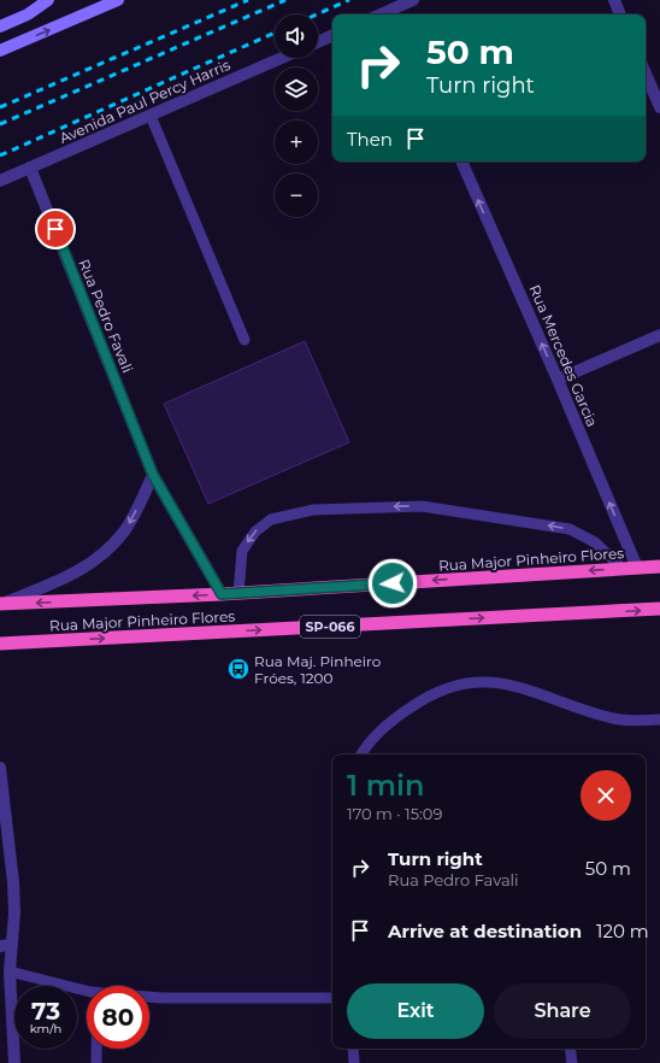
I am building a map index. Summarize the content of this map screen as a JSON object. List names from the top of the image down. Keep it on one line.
{"streets":{"highway":["Rua Major Pinheiro Flores","SP-066"],"street":["Avenida Paul Percy Harris","Rua Pedro Favali","Rua Mercedes Garcia"]},"crossings":[["Avenida Paul Percy Harris","Rua Pedro Favali"],["Rua Pedro Favali","Rua Major Pinheiro Flores"],["Rua Mercedes Garcia","Rua Major Pinheiro Flores"]],"one_way":["Rua Mercedes Garcia"],"places":{"bus stop":["Rua Maj. Pinheiro Fróes, 1200"]},"page":{"map_buttons":["+","−"],"turn":["50 m","Turn right"],"then":"Then","heading":["1 min","170 m · 15:09"],"list":[{"name":"Turn right","note":"Rua Pedro Favali","value":"50 m"},{"name":"Arrive at destination","value":"120 m"}],"buttons":["Exit","Share"],"speed":"73 km/h","limit":"80"}}
